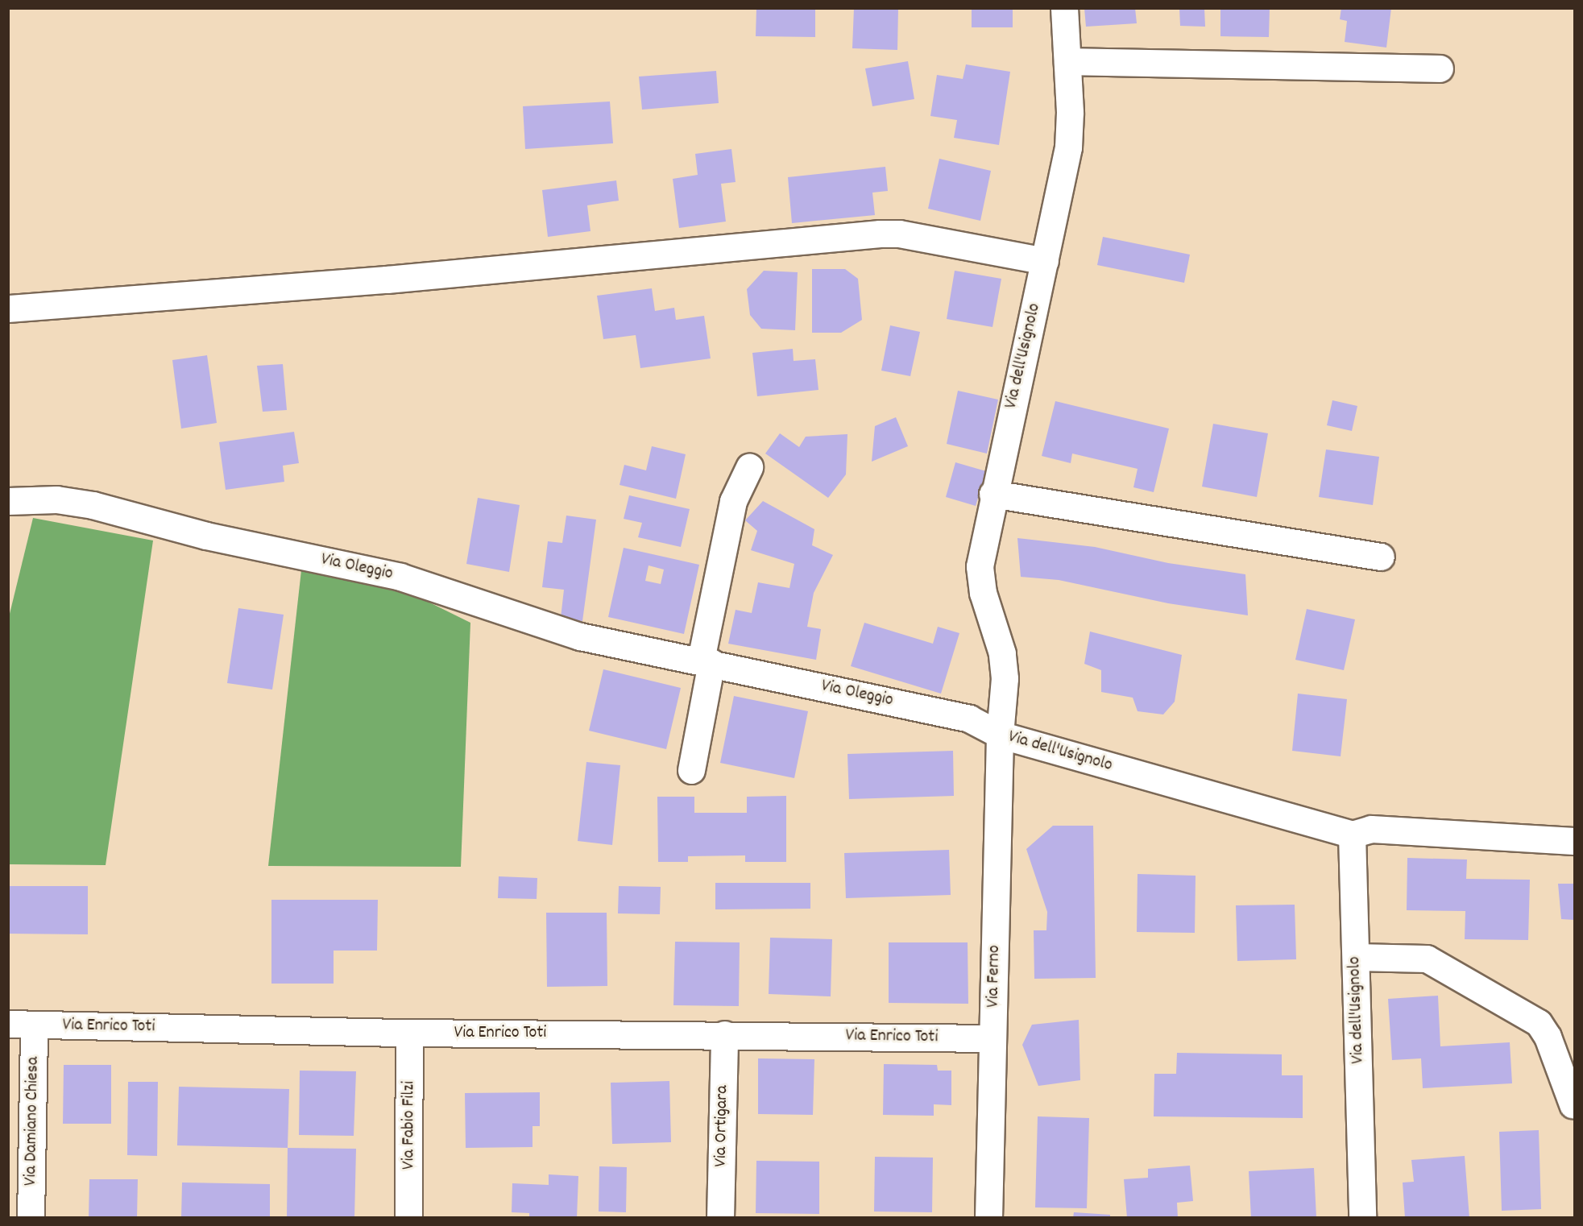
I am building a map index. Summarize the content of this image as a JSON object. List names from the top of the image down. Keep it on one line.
{"streets":{"street":["Via dell'Usignolo","Via Oleggio","Via Ferno","Via Enrico Toti","Via Damiano Chiesa","Via Fabio Filzi","Via Ortigara"]},"crossings":[["Via dell'Usignolo","Via Oleggio"],["Via dell'Usignolo","Via Ferno"],["Via Oleggio","Via Ferno"],["Via Ferno","Via Enrico Toti"],["Via Enrico Toti","Via Damiano Chiesa"],["Via Enrico Toti","Via Fabio Filzi"],["Via Enrico Toti","Via Ortigara"]]}
